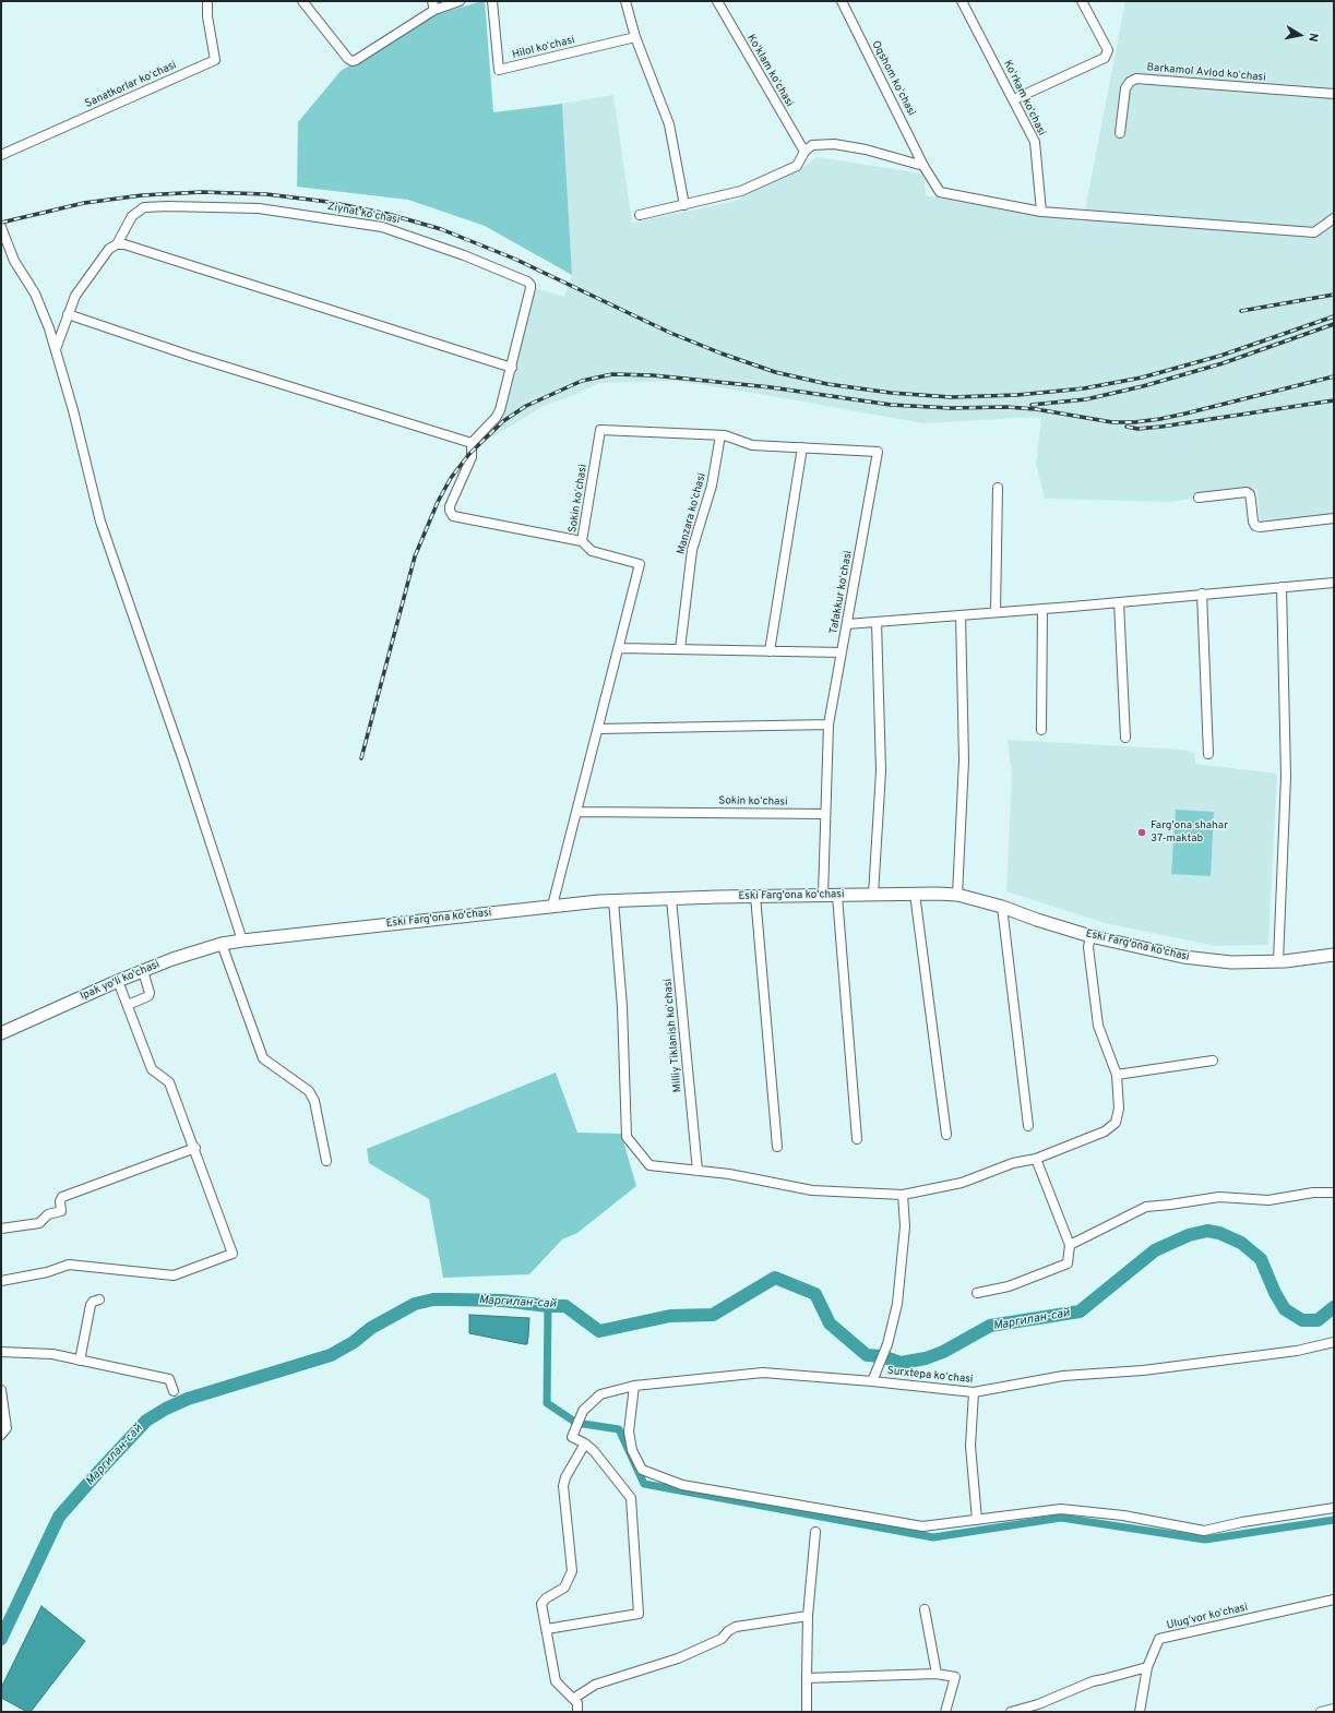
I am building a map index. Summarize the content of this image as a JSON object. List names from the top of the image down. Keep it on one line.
{"streets":{"main road":["Eski Farg'ona ko'chasi","Ipak yo'li ko'chasi"],"street":["Hilol koʻchasi","Koʻklam koʻchasi","Barkamol Аvlod koʻchasi","Oqshom koʻchasi","Sanatkorlar koʻchasi","Koʻrkam koʻchasi","Ziynat koʻchasi","Sokin koʻchasi","Manzara koʻchasi","Tafakkur koʻchasi","Milliy Tiklanish koʻchasi","Surxtepa koʻchasi","Ulugʻvor koʻchasi"]},"crossings":[["Oqshom koʻchasi","Koʻrkam koʻchasi"],["Sokin koʻchasi","Manzara koʻchasi"],["Sokin koʻchasi","Tafakkur koʻchasi"],["Sokin koʻchasi","Eski Farg'ona ko'chasi"],["Manzara koʻchasi","Tafakkur koʻchasi"],["Tafakkur koʻchasi","Eski Farg'ona ko'chasi"],["Eski Farg'ona ko'chasi","Ipak yo'li ko'chasi"],["Eski Farg'ona ko'chasi","Milliy Tiklanish koʻchasi"]],"water":["Маргилан-сай"],"places":["Farg'ona shahar 37-maktab"],"north":"right"}
